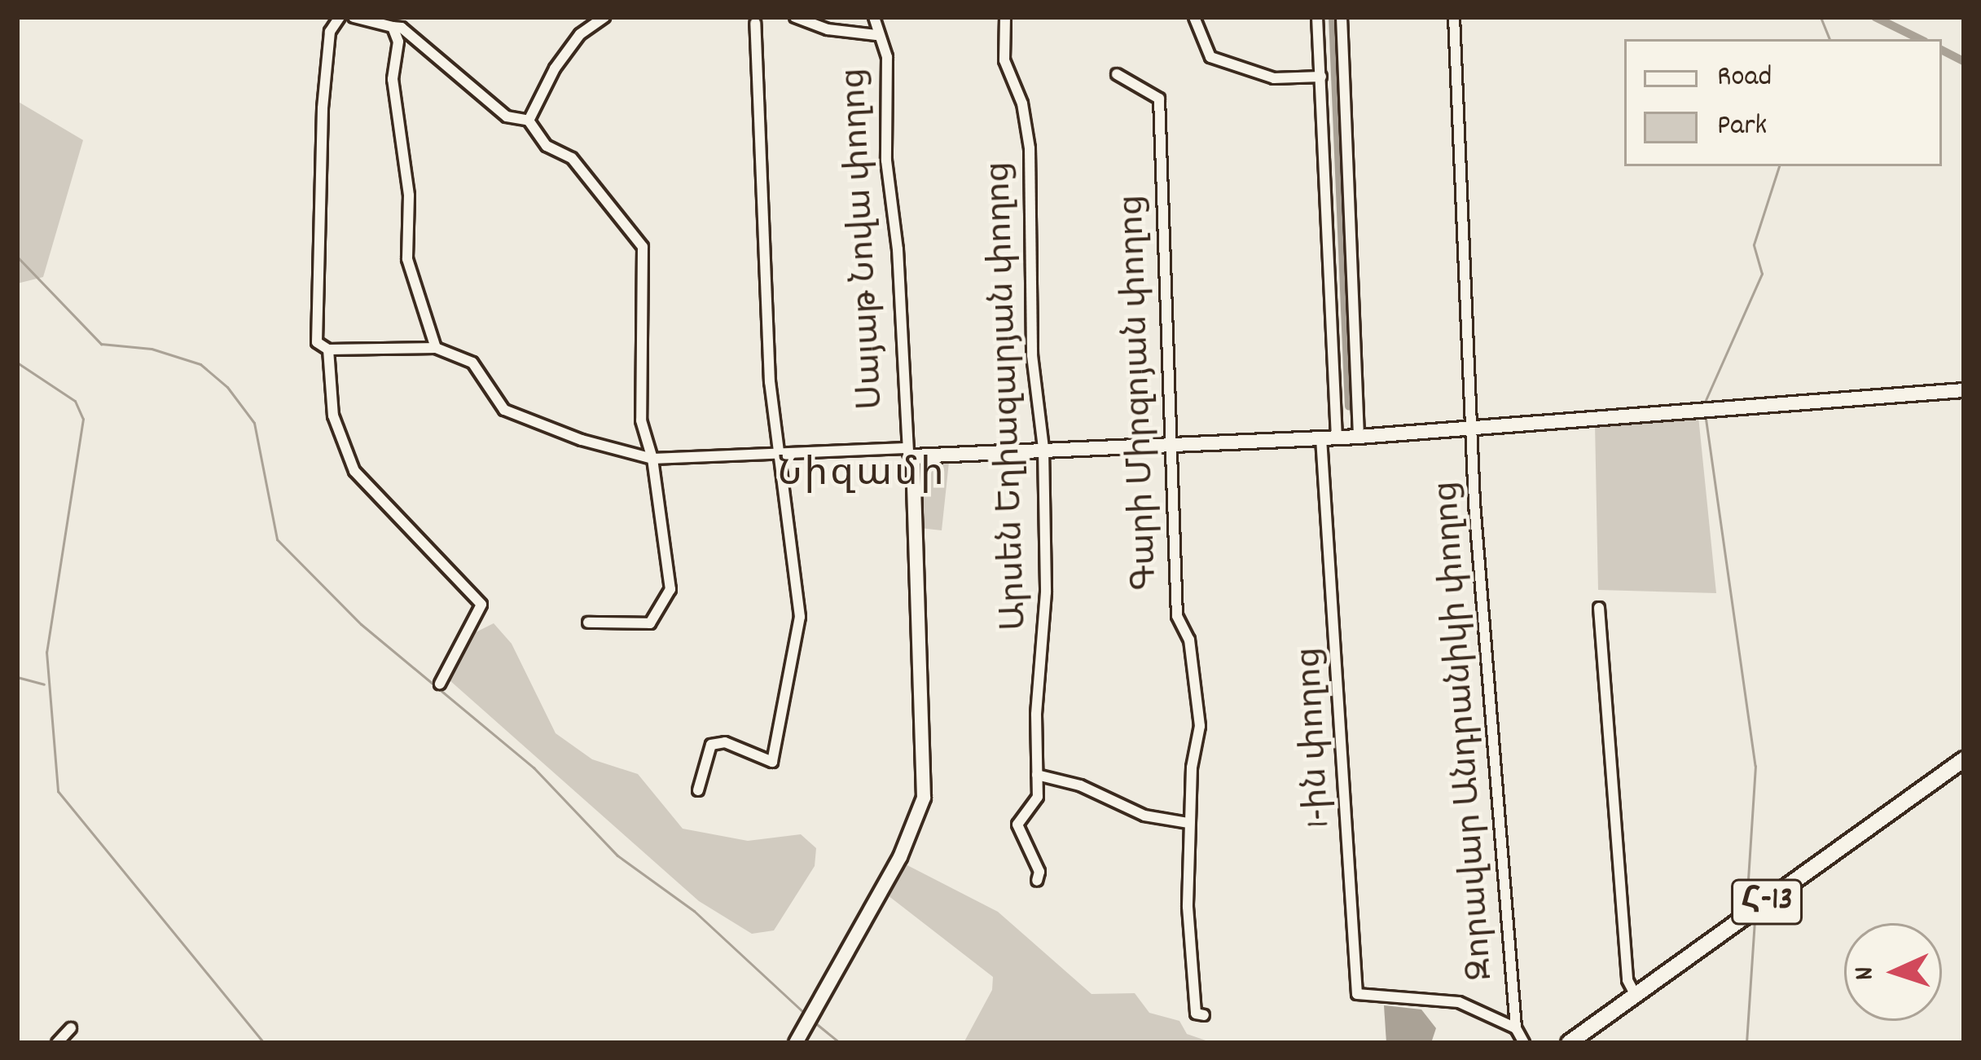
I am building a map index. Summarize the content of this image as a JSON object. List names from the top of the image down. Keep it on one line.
{"streets":{"main road":["Սայաթ Նովա փողոց","Հ-13"],"street":["Գարի Միրզոյան փողոց","Արսեն Եղիազարյան փողոց","Զորավար Անդրանիկի փողոց","1-ին փողոց"]},"crossings":[["Զորավար Անդրանիկի փողոց","1-ին փողոց"]],"districts":["Նիզամի"],"legend":["Road","Park"],"north":"left"}
